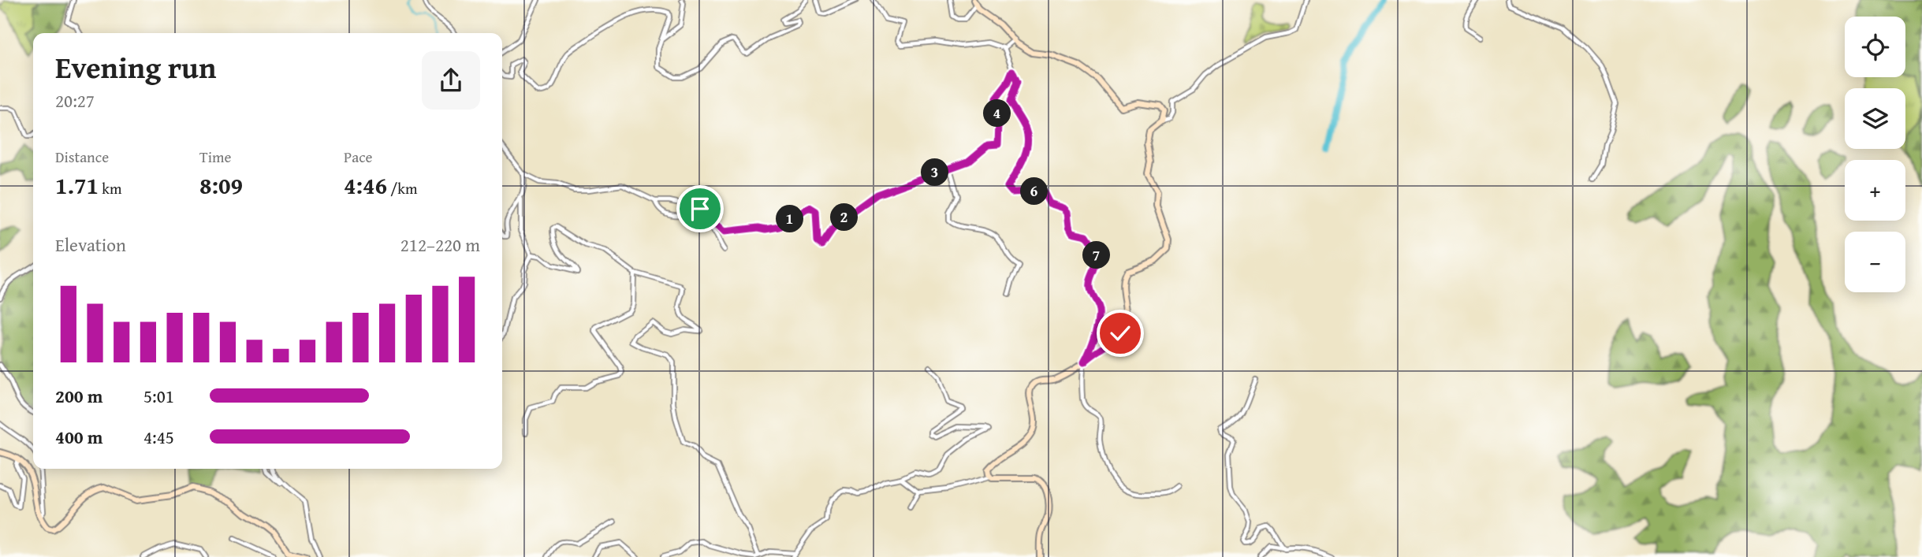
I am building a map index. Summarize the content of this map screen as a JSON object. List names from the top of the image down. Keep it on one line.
{"page":{"map_buttons":["+","−"],"heading":["Evening run","20:27"],"pins":["4","3","6","2","1","7"],"stats":[["Distance","1.71 km"],["Time","8:09"],["Pace","4:46 /km"]],"chart":["Elevation","212–220 m"],"list":[{"name":"200 m","note":"5:01"},{"name":"400 m","note":"4:45"}]}}
